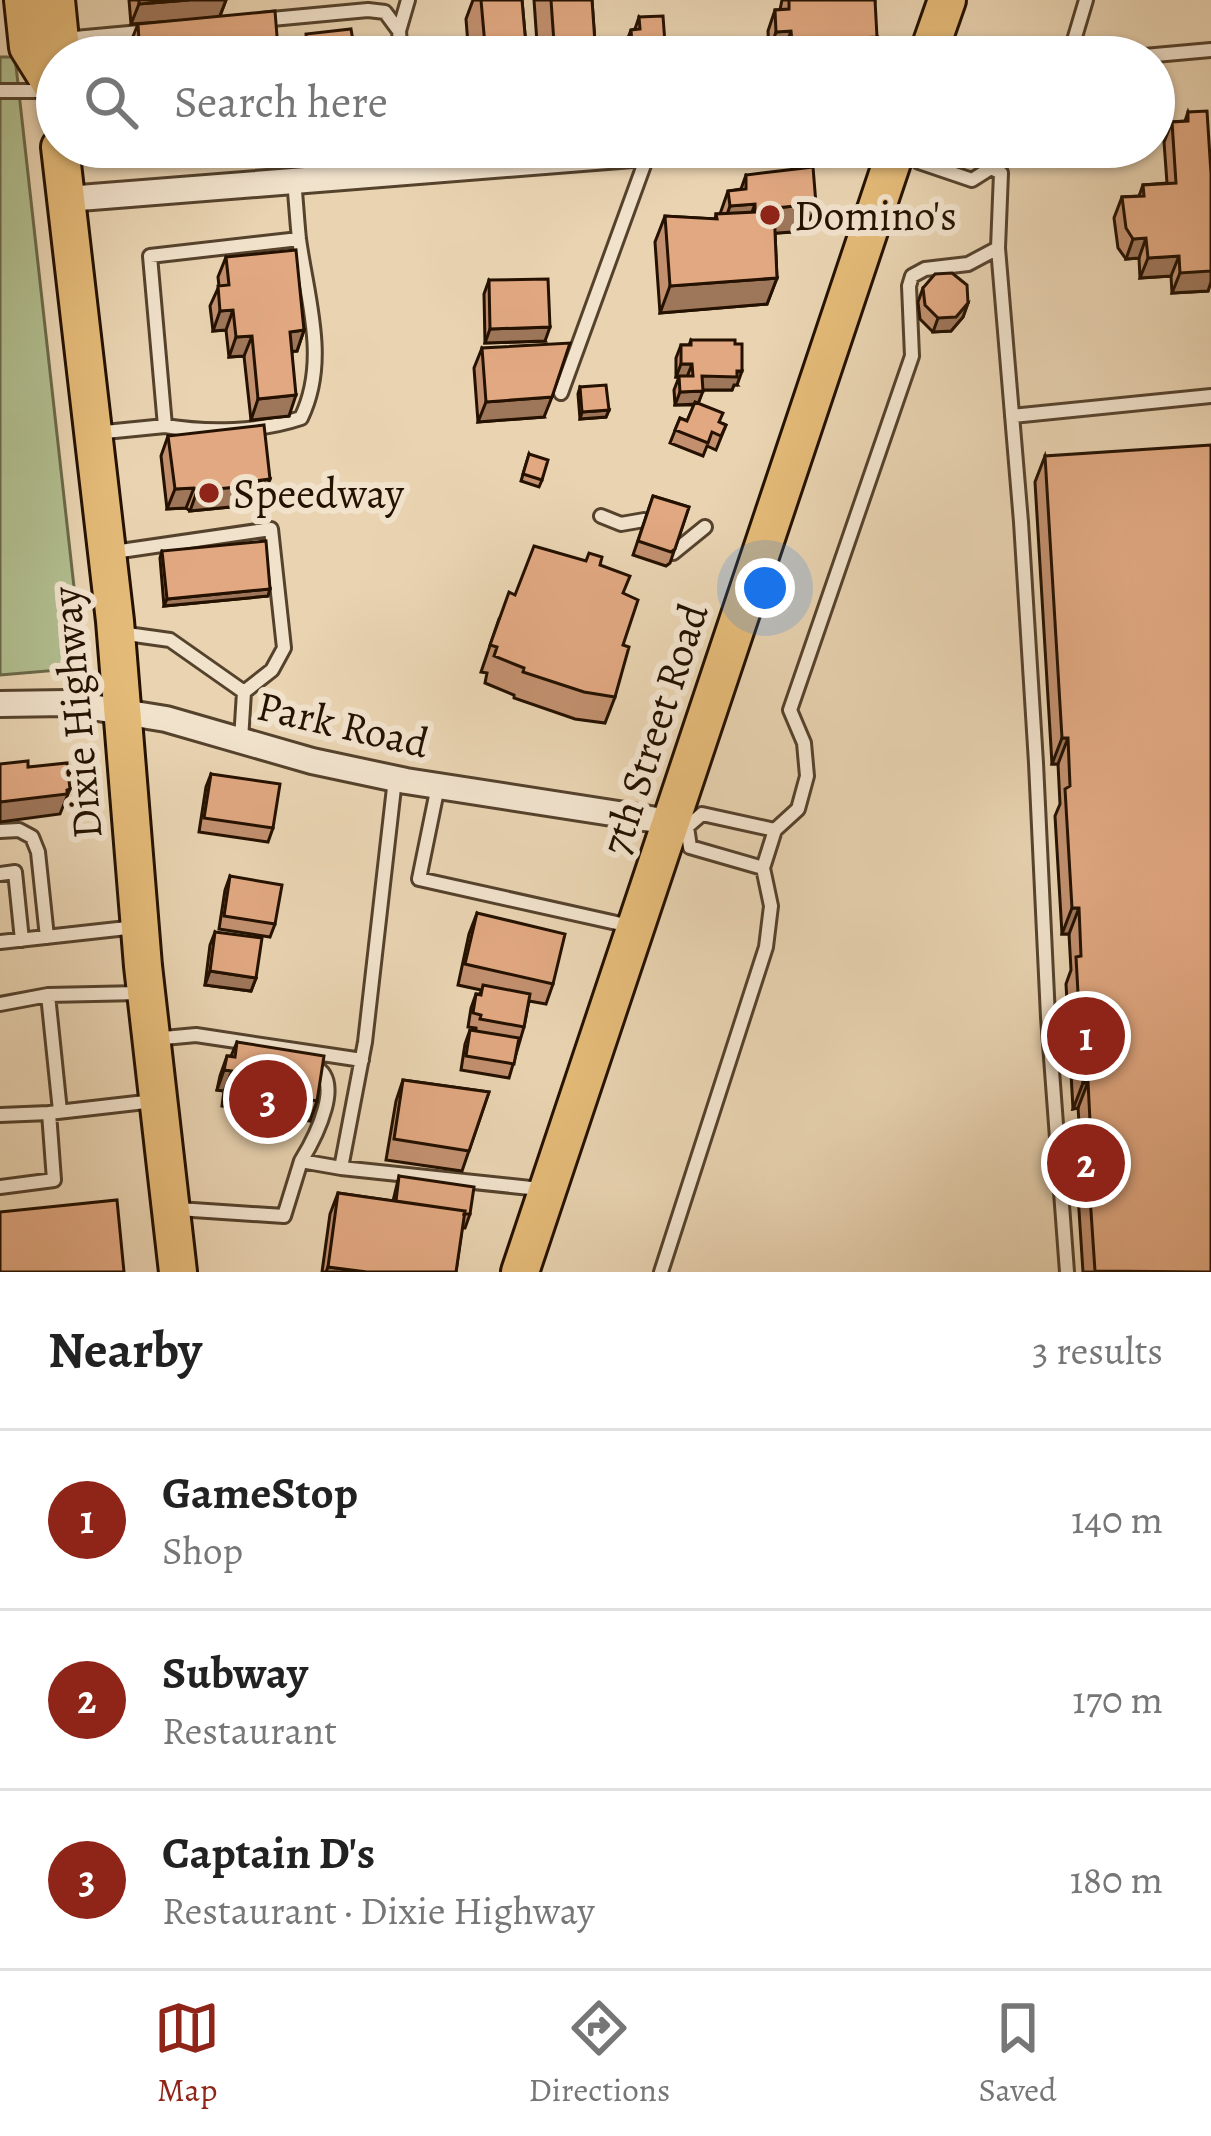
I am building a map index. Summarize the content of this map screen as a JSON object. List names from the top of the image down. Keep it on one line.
{"streets":{"main road":["Dixie Highway","7th Street Road"],"street":["Park Road"]},"crossings":[["Dixie Highway","Park Road"],["Park Road","7th Street Road"]],"places":["Domino's","Speedway"],"page":{"search":"Search here","pins":["1","3","2"],"heading":["Nearby","3 results"],"list":[{"mark":"1","name":"GameStop","note":"Shop","value":"140 m"},{"mark":"2","name":"Subway","note":"Restaurant","value":"170 m"},{"mark":"3","name":"Captain D's","note":"Restaurant · Dixie Highway","value":"180 m"}],"nav":["Map","Directions","Saved"]}}
